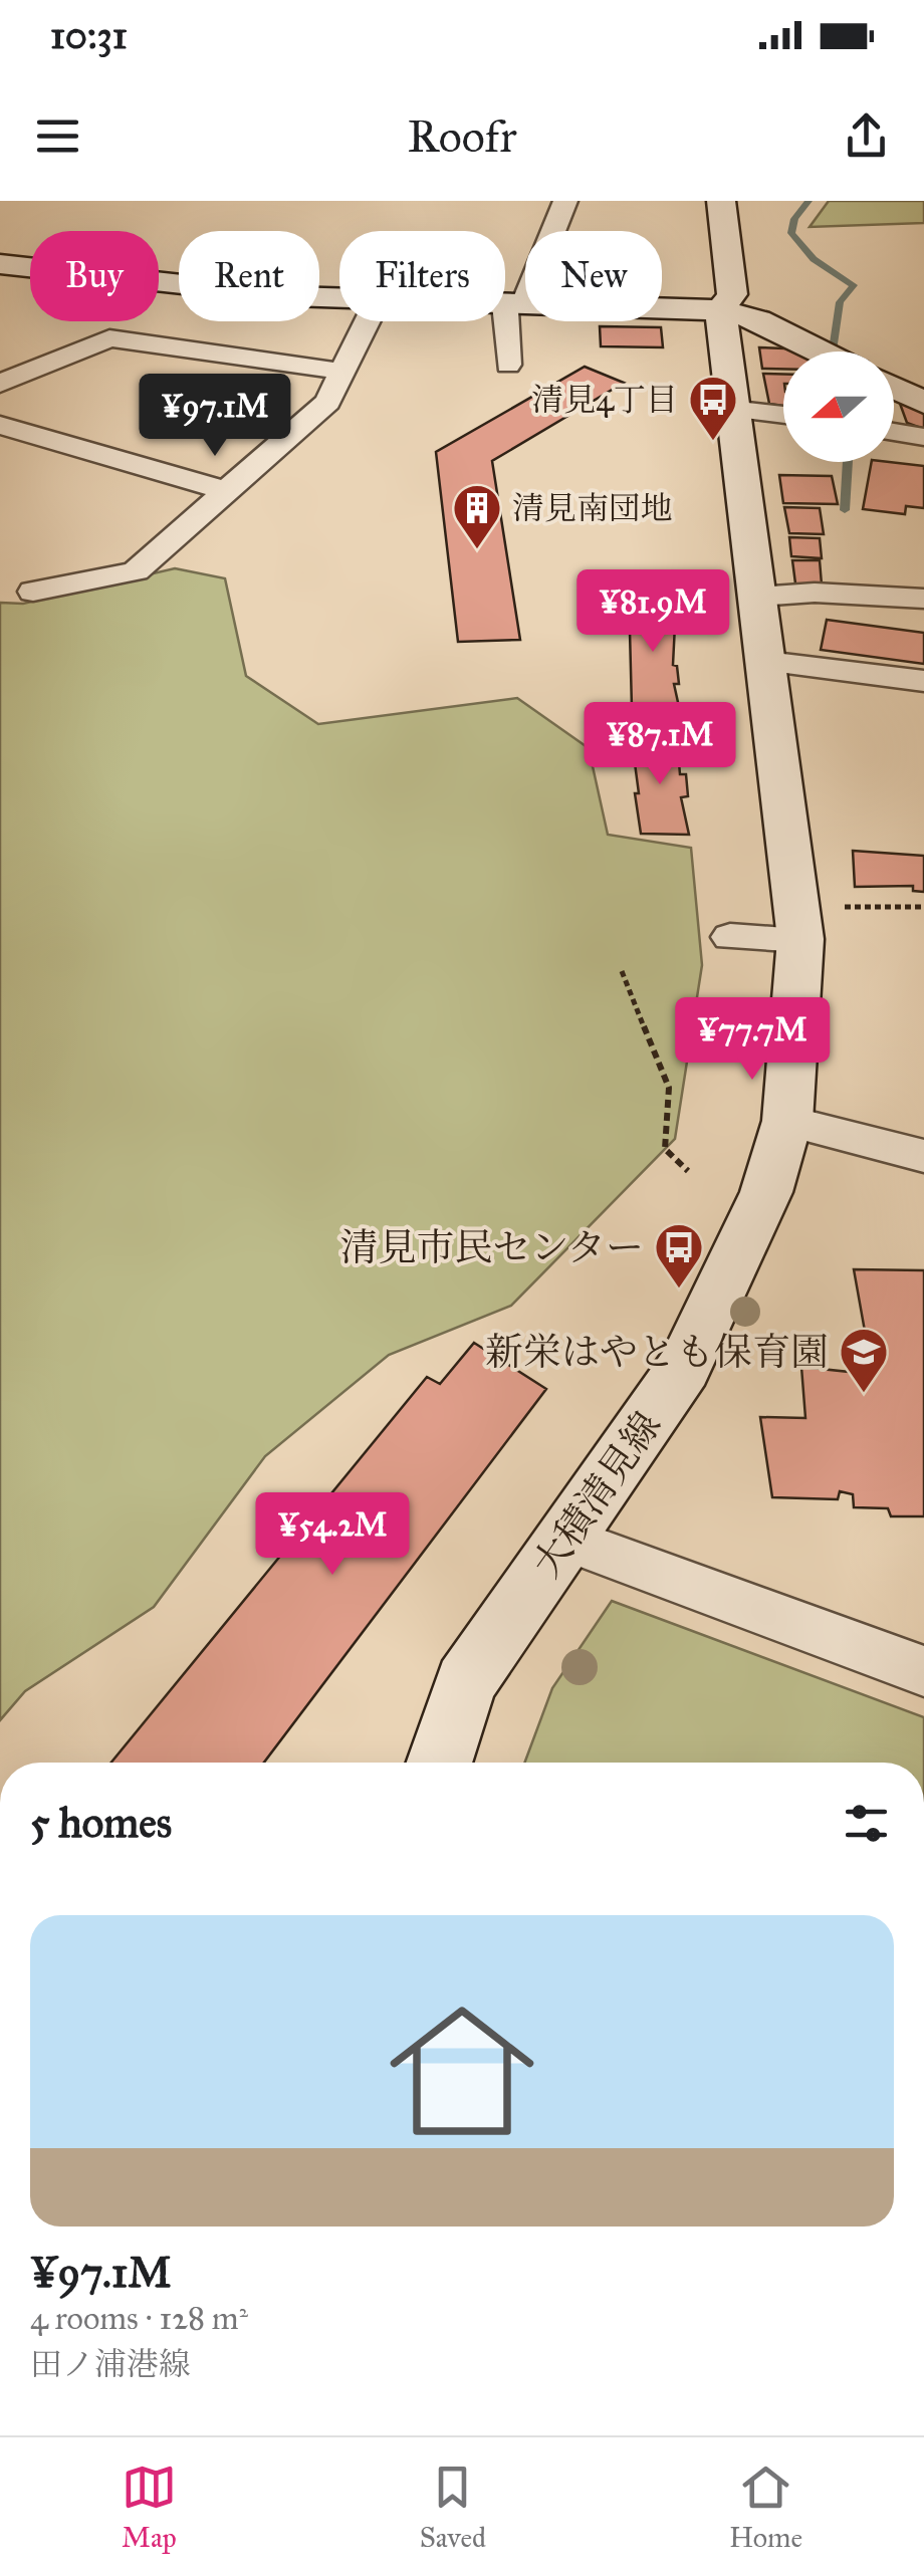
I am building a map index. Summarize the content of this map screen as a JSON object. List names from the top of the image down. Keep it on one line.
{"streets":{"main road":["大積清見線"]},"places":{"bus stop":["清見4丁目","清見市民センター"],"building":["清見南団地"],"school or university":["新栄はやとも保育園"]},"north":"left","page":{"status":"10:31","header":"Roofr","chip":["Buy","Rent","Filters","New"],"price":["¥97.1M","¥81.9M","¥87.1M","¥77.7M","¥54.2M"],"heading":"5 homes","list":[{"name":"¥97.1M","note":"4 rooms · 128 m² · 田ノ浦港線"}],"tabs":["Map","Saved","Home"]}}
